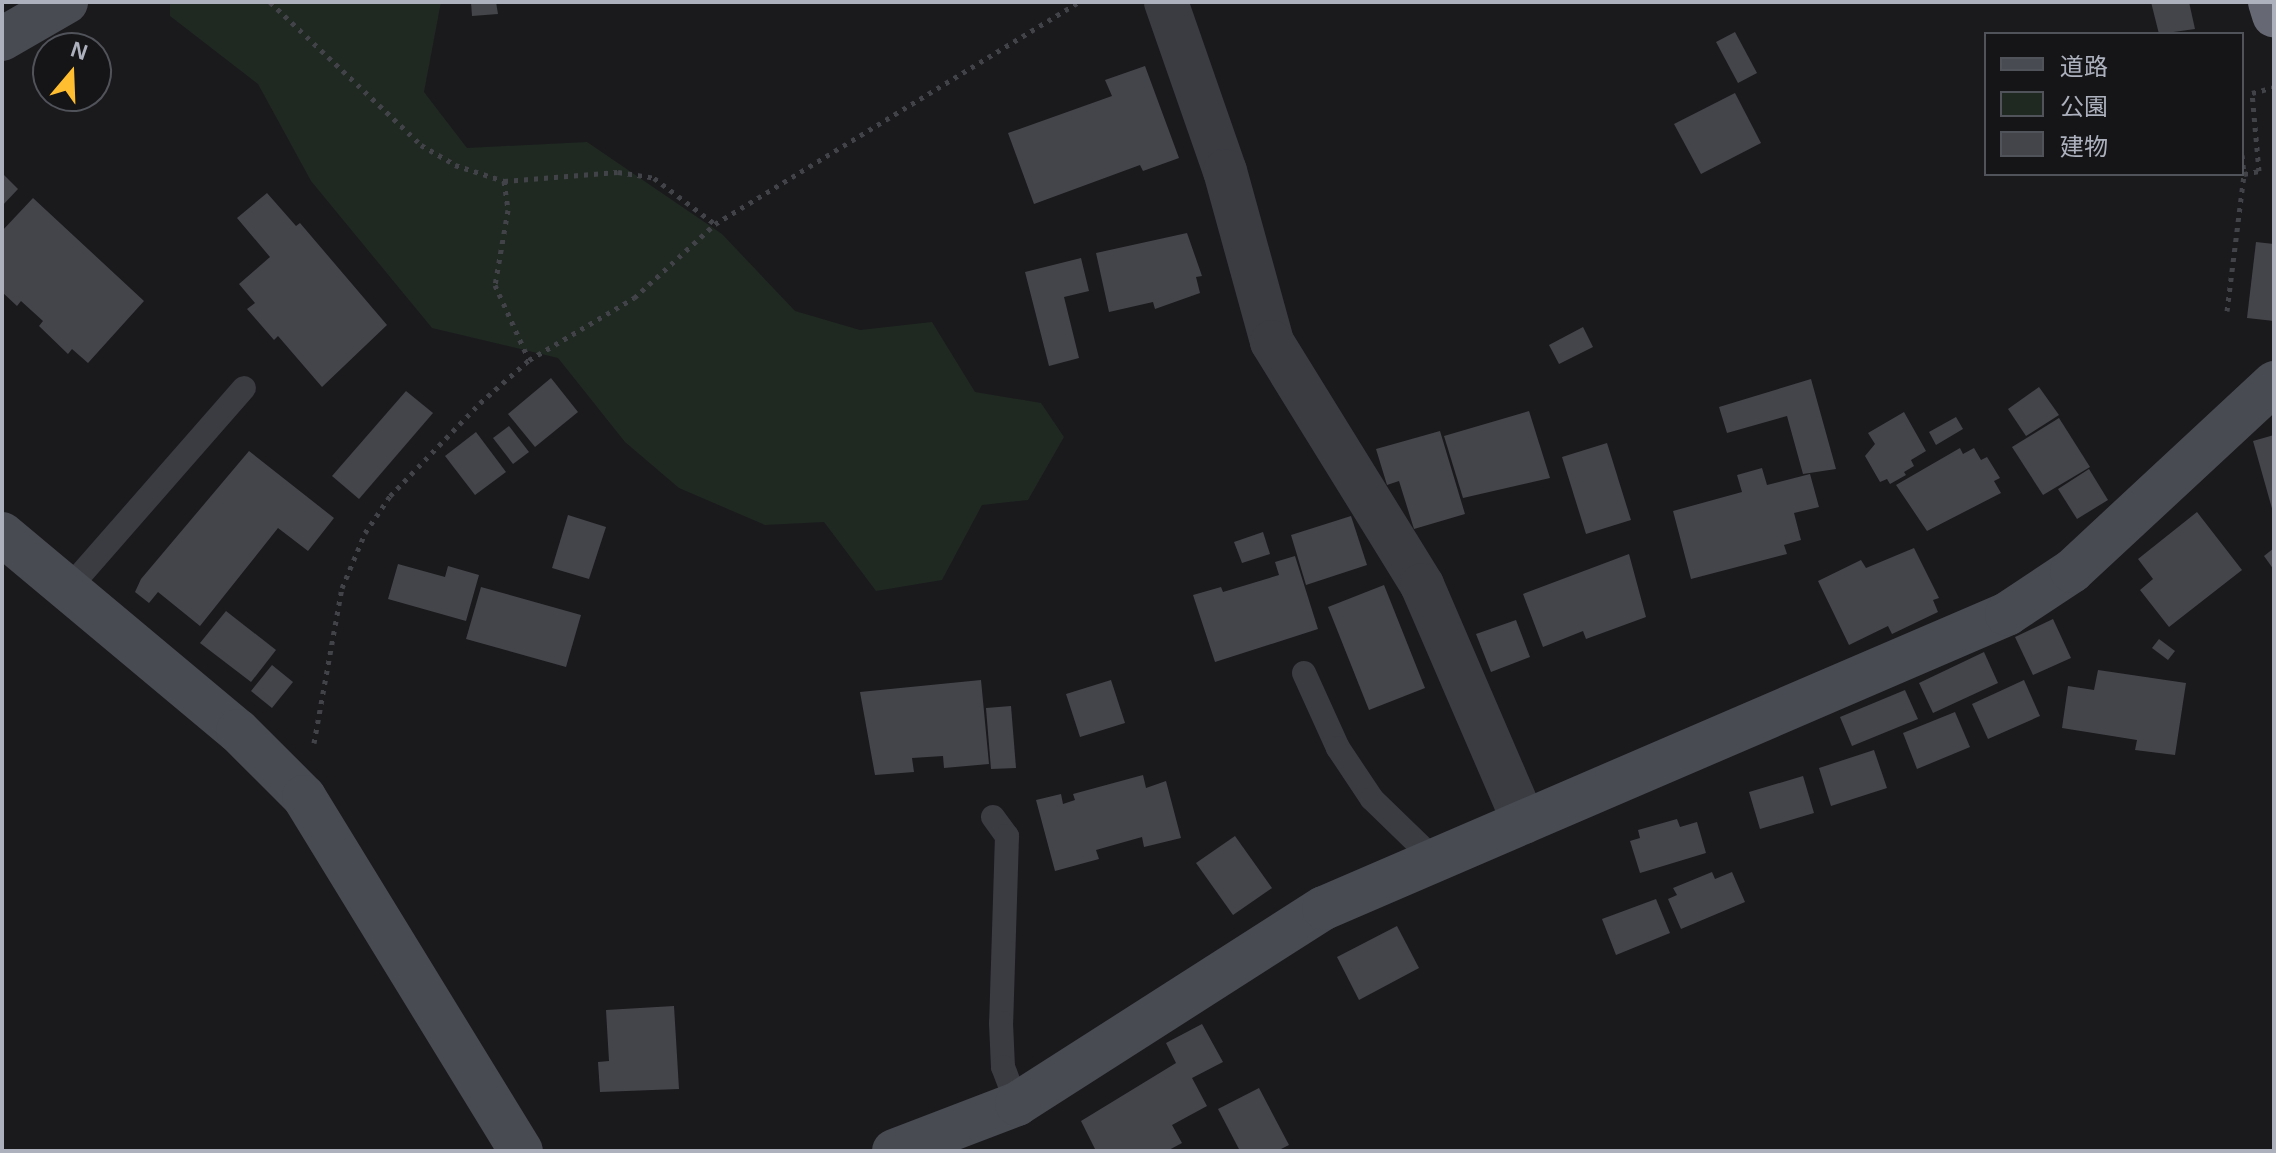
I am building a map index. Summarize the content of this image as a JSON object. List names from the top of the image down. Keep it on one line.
{"legend":["道路","公園","建物"],"north":"top"}
